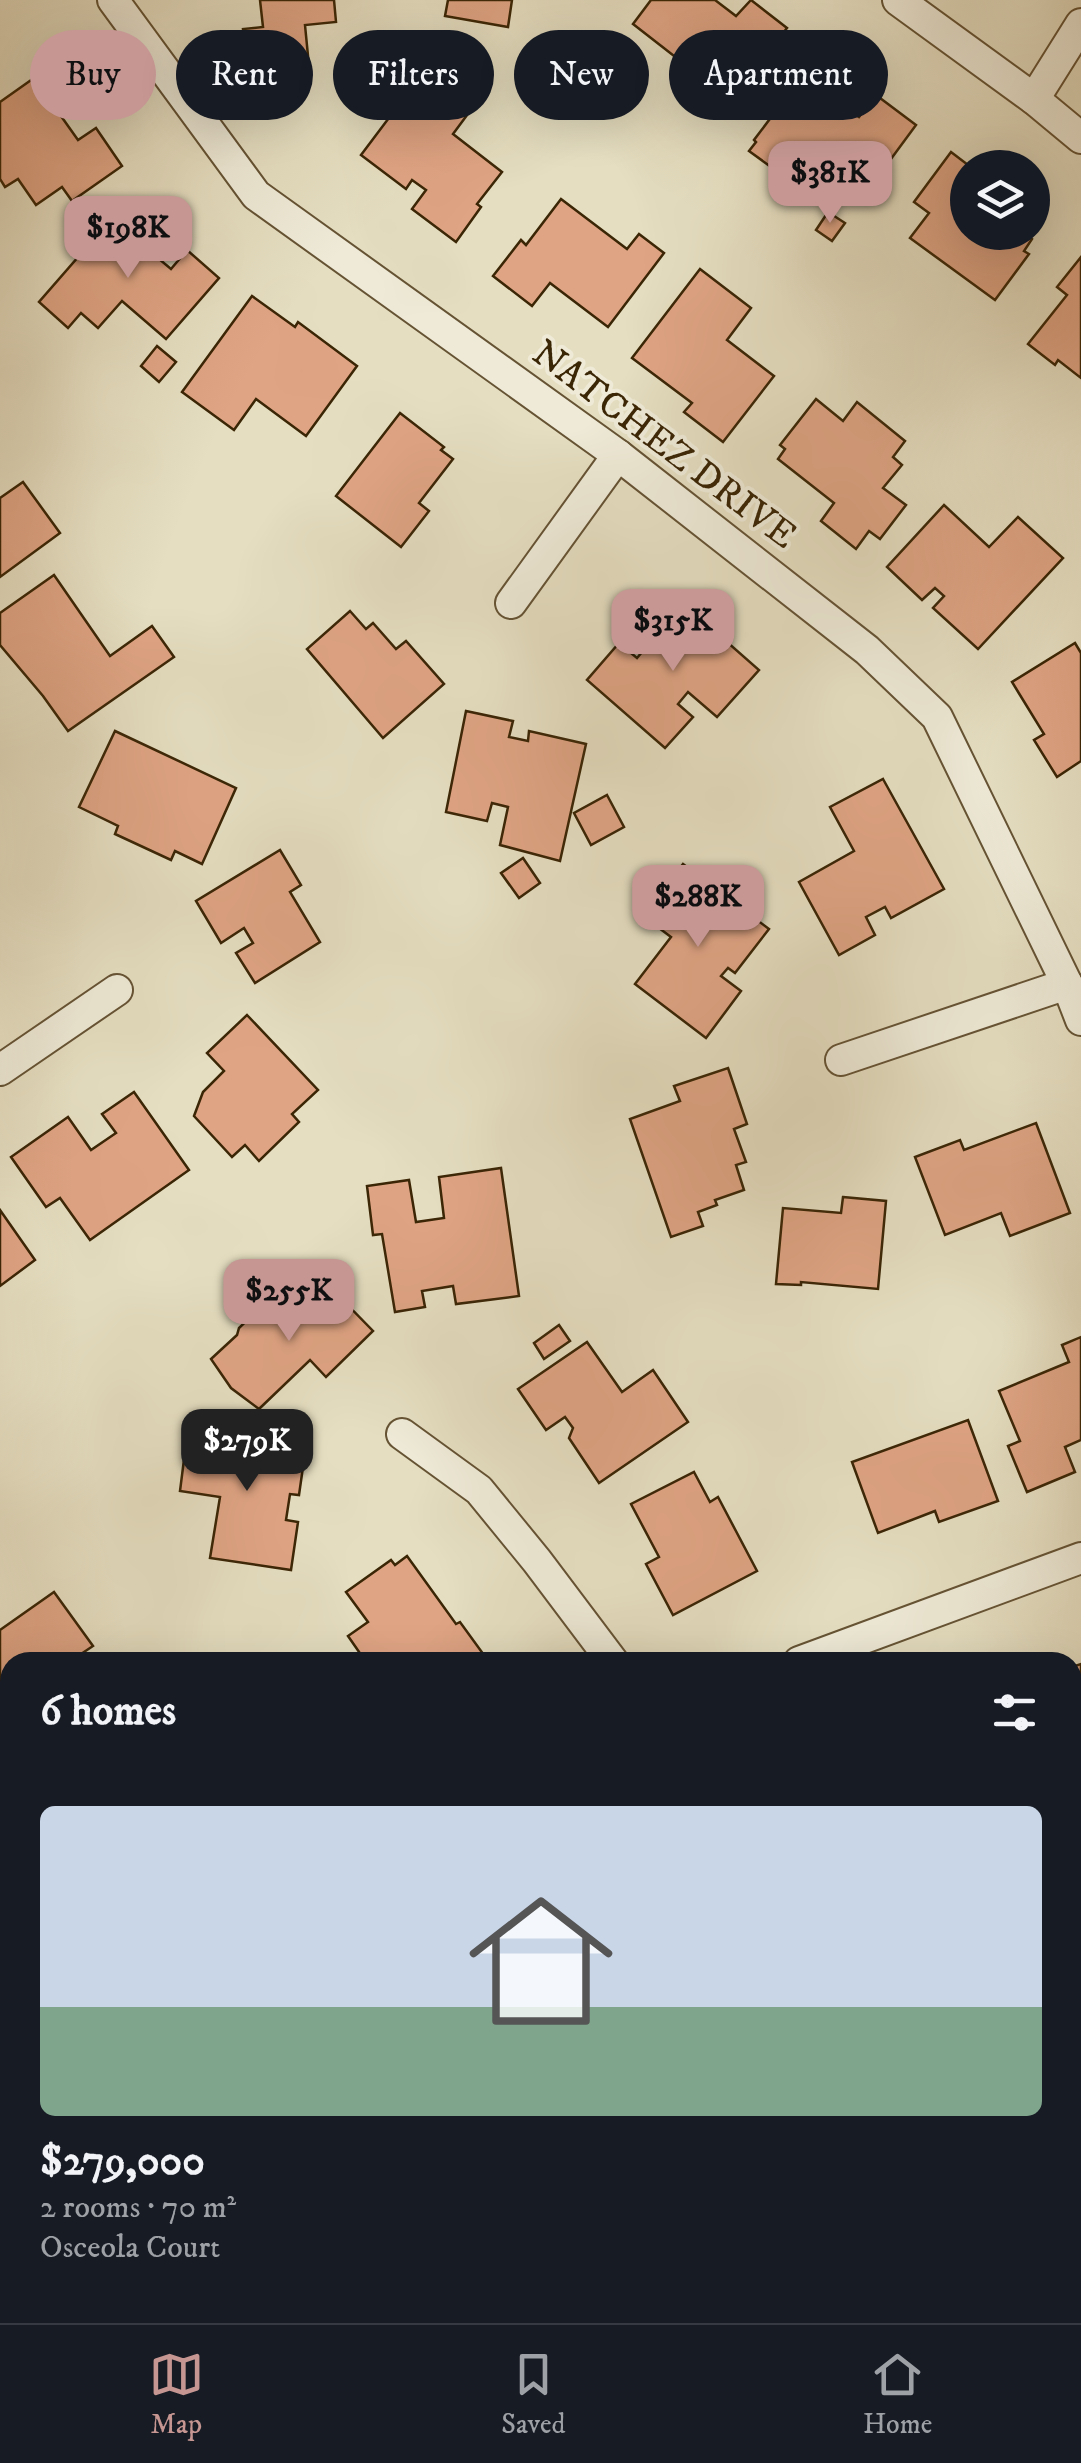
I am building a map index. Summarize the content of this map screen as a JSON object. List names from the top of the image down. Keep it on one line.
{"streets":{"street":["NATCHEZ DRIVE"]},"page":{"chip":["Buy","Rent","Filters","New","Apartment"],"price":["$381K","$198K","$315K","$288K","$255K","$279K"],"heading":"6 homes","list":[{"name":"$279,000","note":"2 rooms · 70 m² · Osceola Court"}],"tabs":["Map","Saved","Home"]}}
